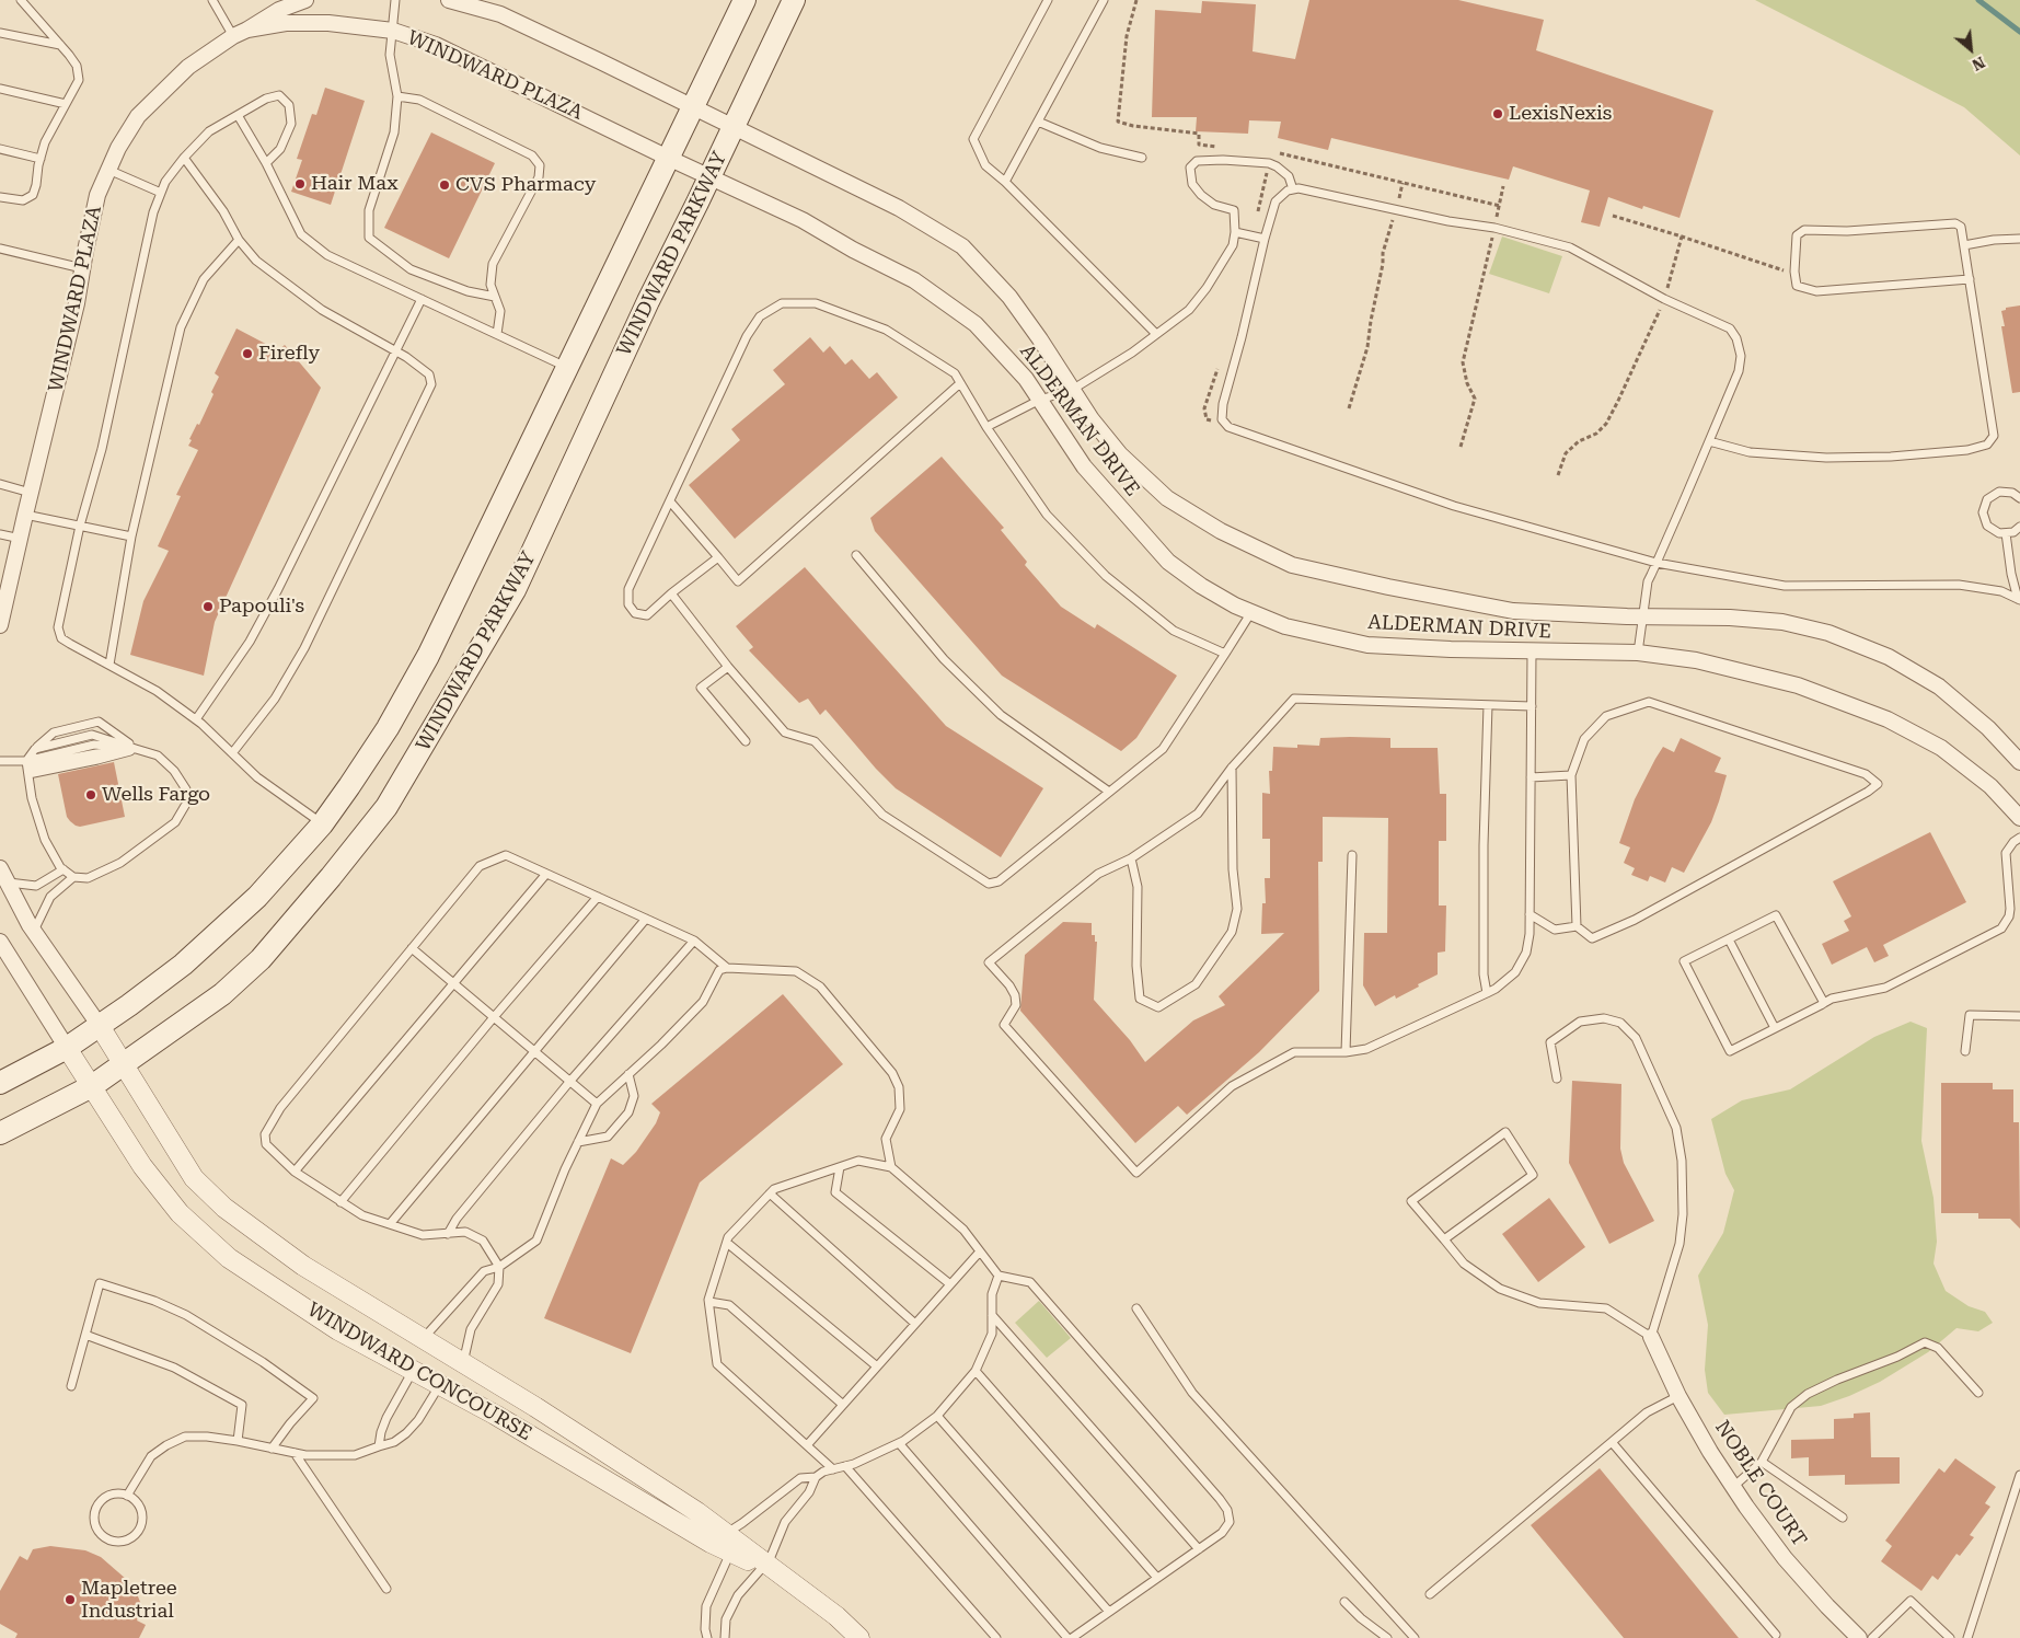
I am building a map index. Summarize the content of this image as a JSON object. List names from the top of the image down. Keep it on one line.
{"streets":{"main road":["WINDWARD PARKWAY"],"street":["WINDWARD PLAZA","ALDERMAN DRIVE","WINDWARD CONCOURSE","NOBLE COURT"]},"crossings":[["WINDWARD PLAZA","WINDWARD PARKWAY"],["WINDWARD PLAZA","ALDERMAN DRIVE"],["WINDWARD PARKWAY","ALDERMAN DRIVE"],["WINDWARD PARKWAY","WINDWARD CONCOURSE"]],"places":["LexisNexis","Hair Max","CVS Pharmacy","Firefly","Papouli's","Wells Fargo","Mapletree Industrial"],"north":"bottom right"}
